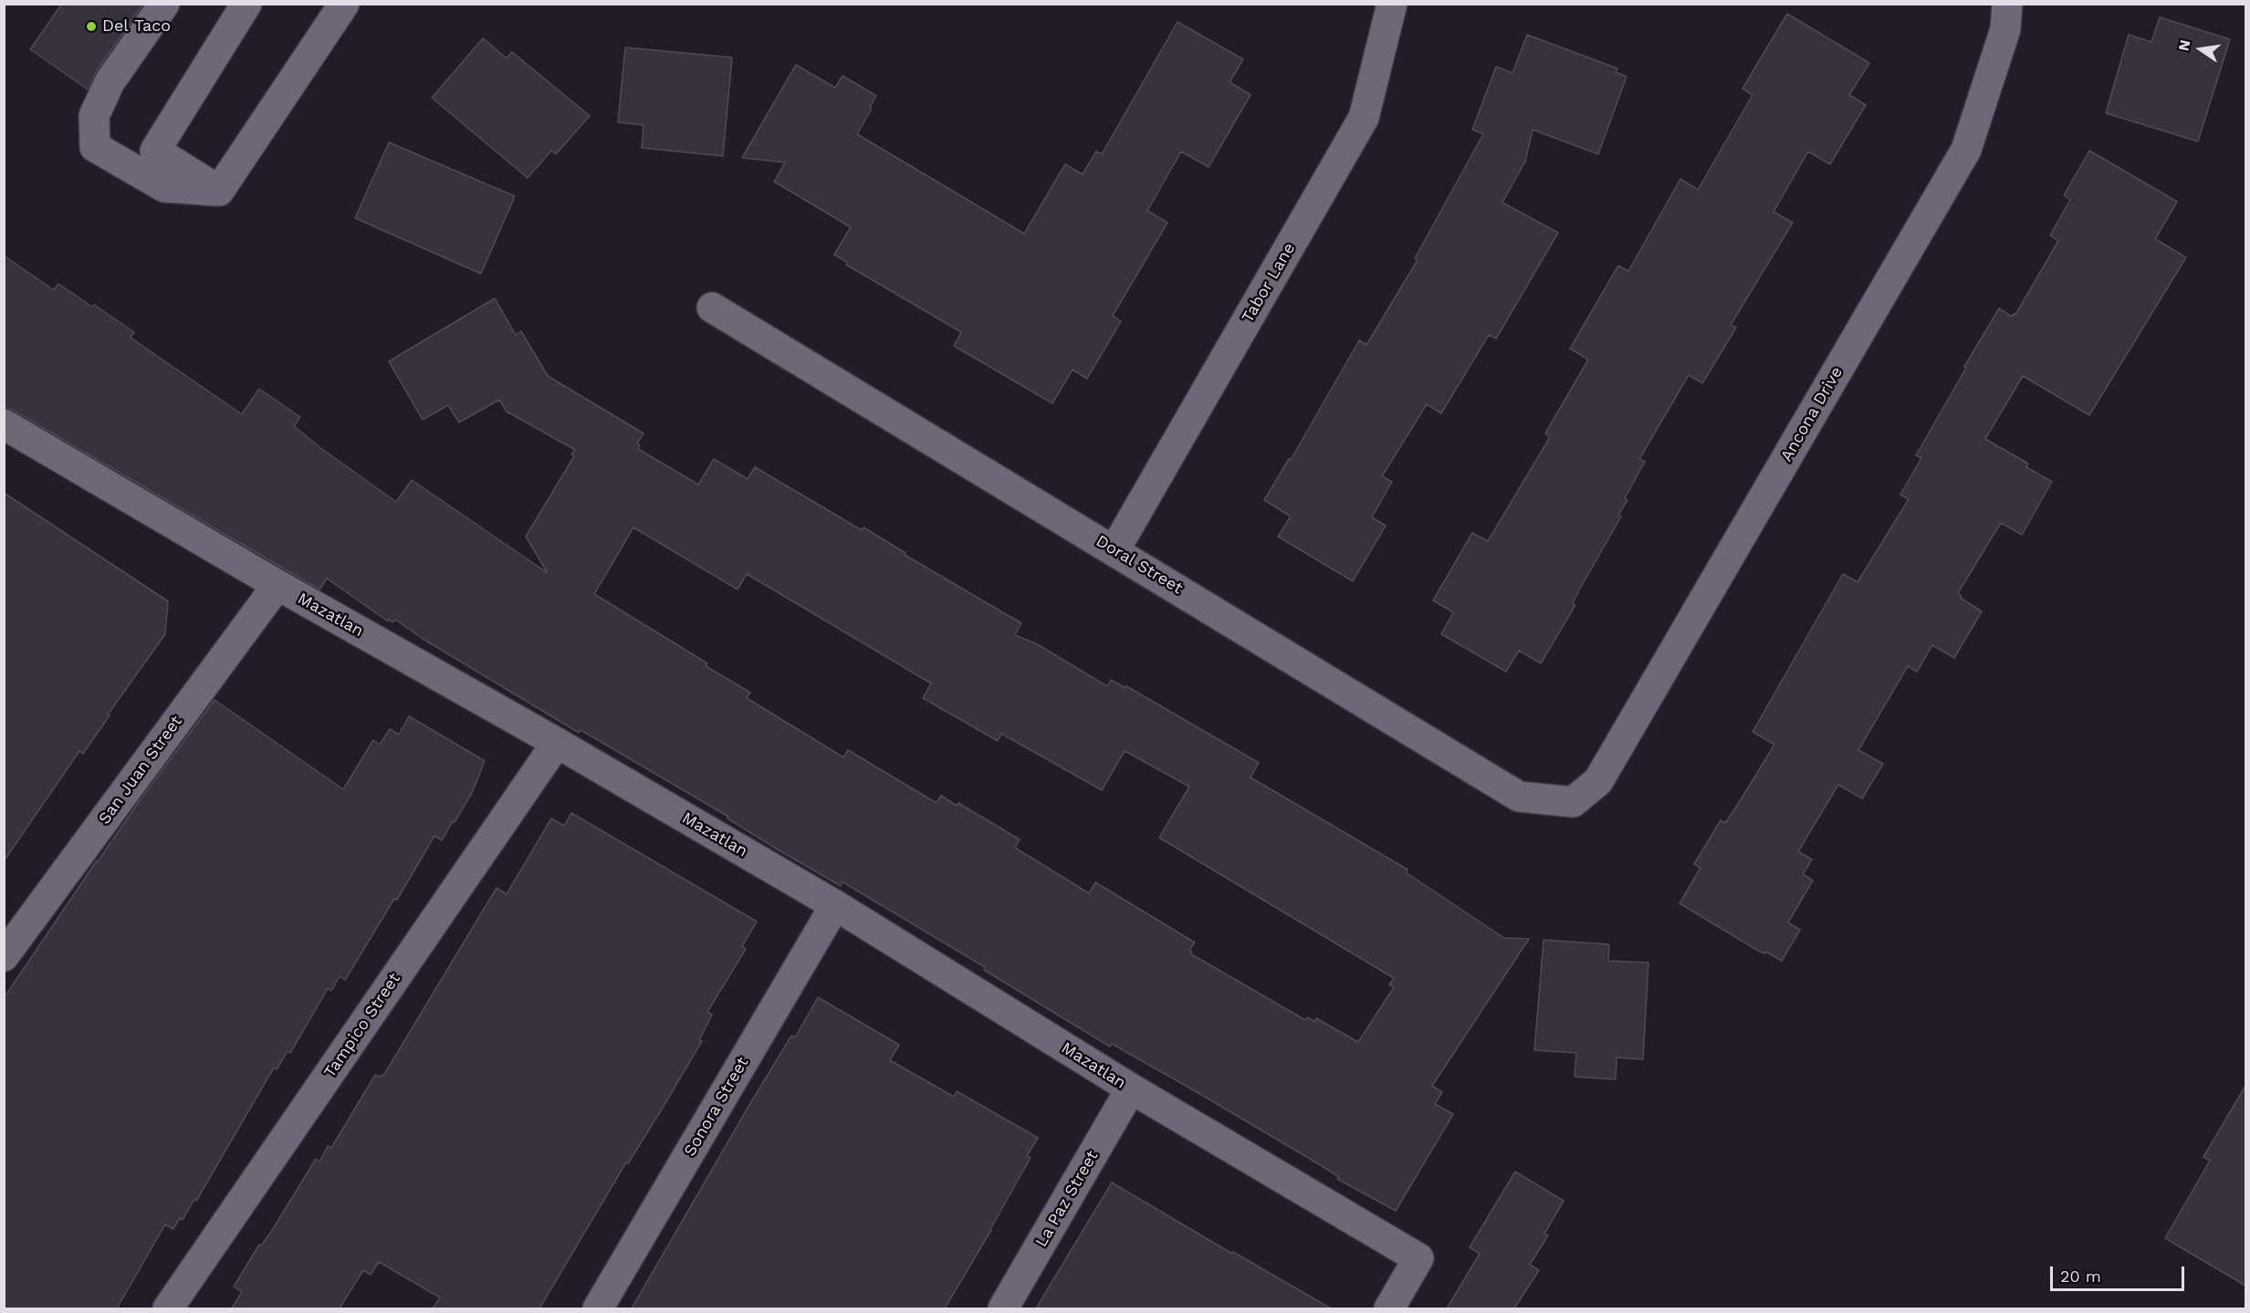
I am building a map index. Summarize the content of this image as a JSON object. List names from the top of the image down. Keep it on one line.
{"streets":{"street":["Tabor Lane","Ancona Drive","Doral Street","Mazatlan","San Juan Street","Tampico Street","Sonora Street","La Paz Street"]},"crossings":[["Tabor Lane","Doral Street"],["Ancona Drive","Doral Street"],["Mazatlan","San Juan Street"],["Mazatlan","Tampico Street"],["Mazatlan","Sonora Street"],["Mazatlan","La Paz Street"]],"places":["Del Taco"],"scale_bar":"20 m","north":"left"}
